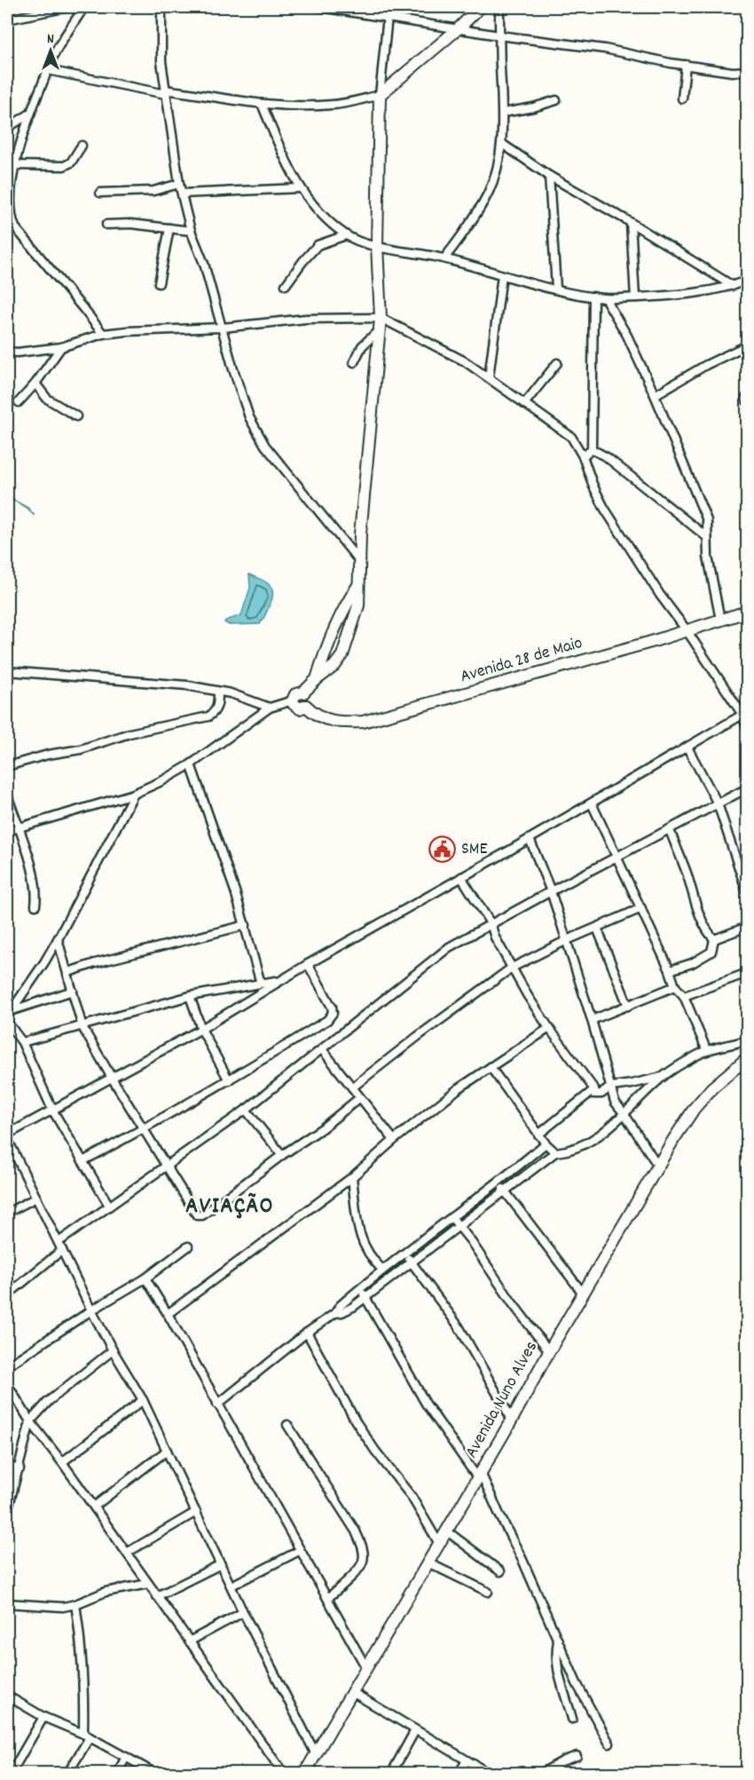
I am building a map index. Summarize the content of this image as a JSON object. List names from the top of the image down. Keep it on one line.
{"streets":{"street":["Avenida 28 de Maio","Avenida Nuno Alves"]},"districts":["AVIAÇÃO"],"places":{"public building":["SME"]},"north":"top"}
